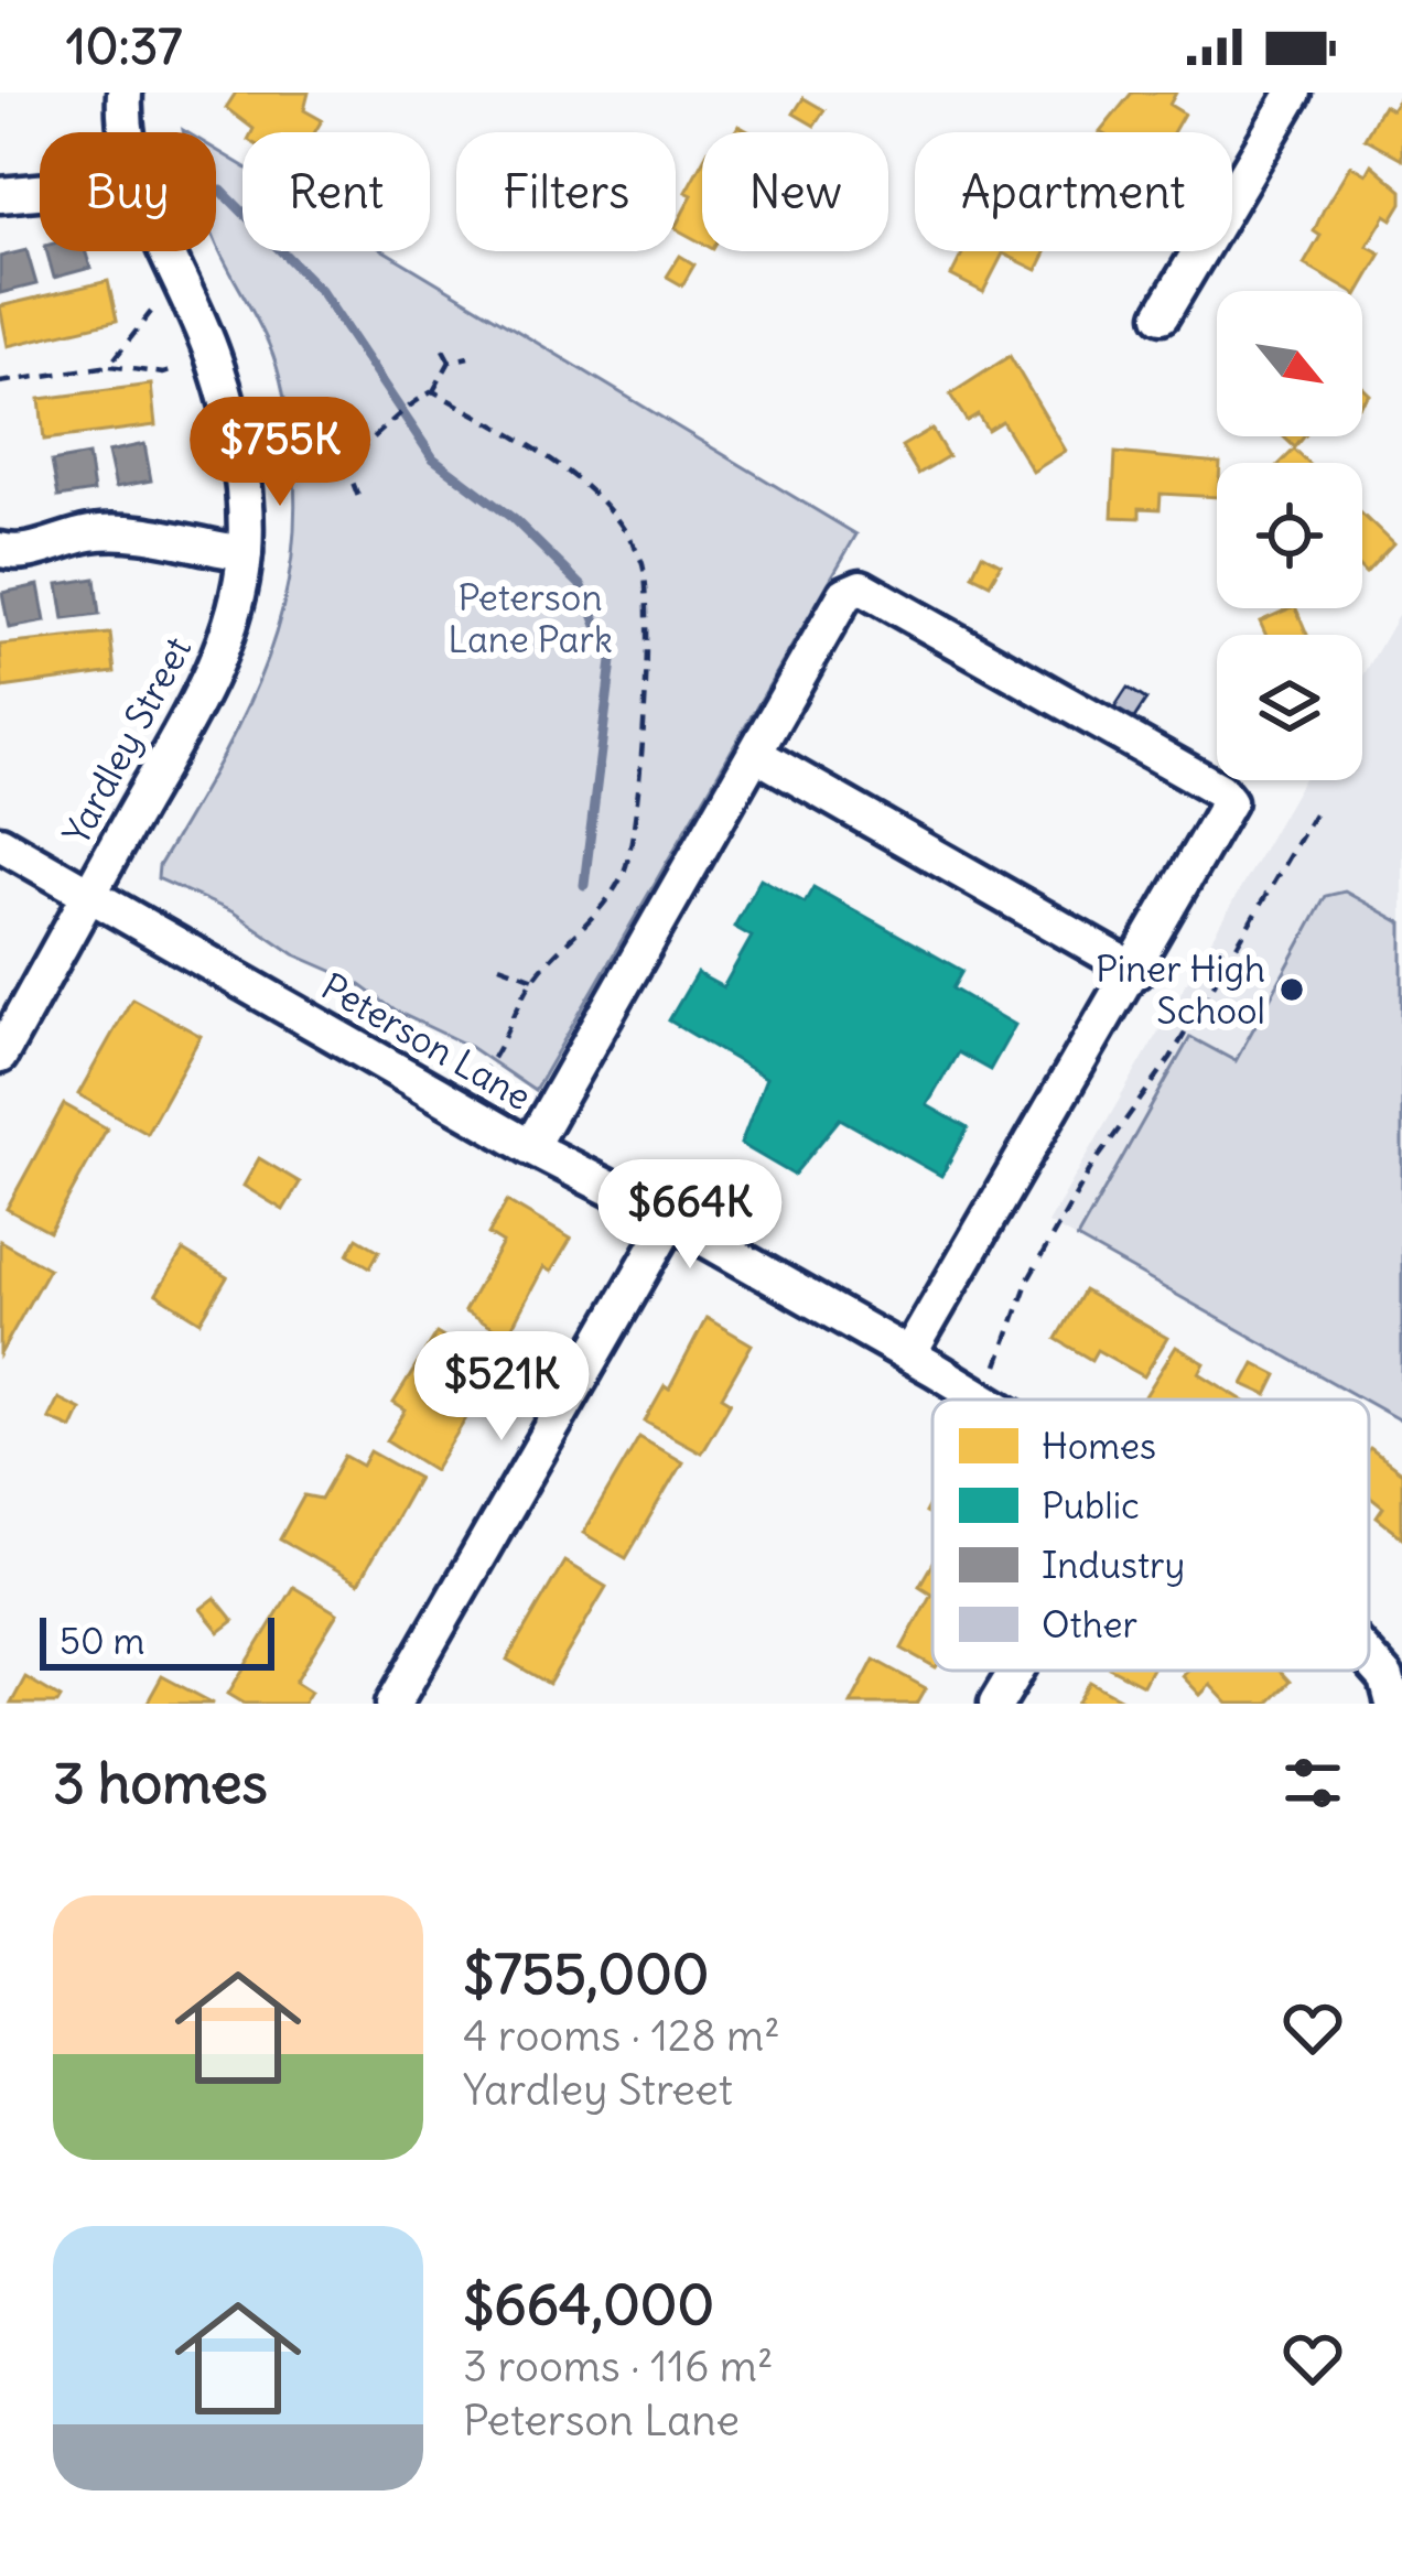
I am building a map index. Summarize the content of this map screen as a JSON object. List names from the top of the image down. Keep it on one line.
{"streets":{"street":["Yardley Street","Peterson Lane"]},"crossings":[["Yardley Street","Peterson Lane"]],"parks":["Peterson Lane Park"],"places":["Piner High School"],"legend":["Homes","Public","Industry","Other"],"scale_bar":"50 m","north":"bottom right","page":{"status":"10:37","chip":["Buy","Rent","Filters","New","Apartment"],"price":["$755K","$664K","$521K"],"scale":"50 m","heading":"3 homes","list":[{"name":"$755,000","note":"4 rooms · 128 m² · Yardley Street"},{"name":"$664,000","note":"3 rooms · 116 m² · Peterson Lane"}]}}
